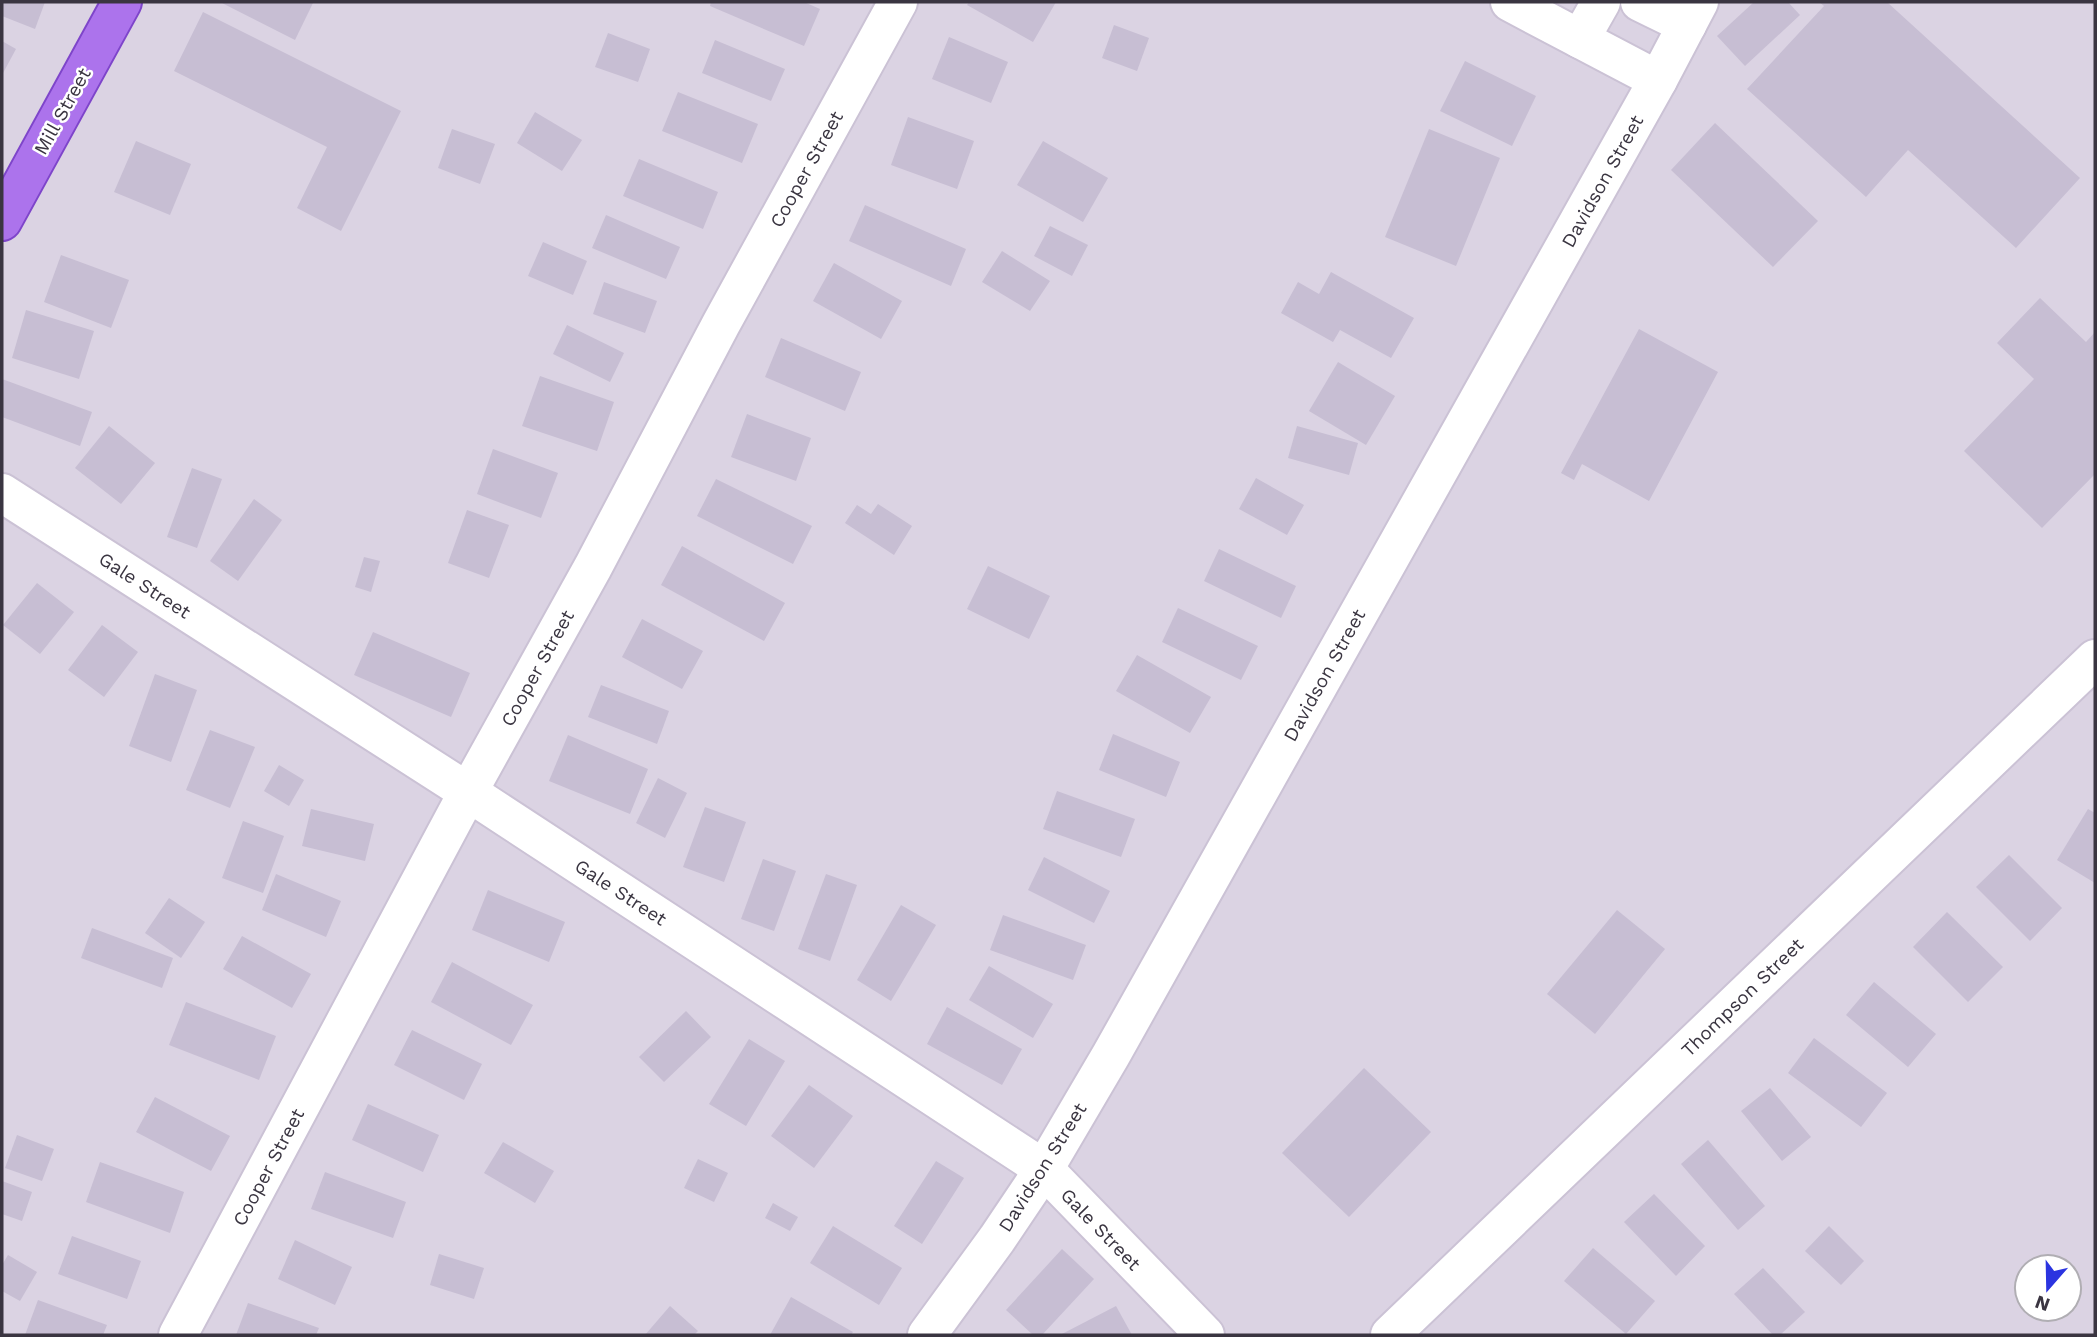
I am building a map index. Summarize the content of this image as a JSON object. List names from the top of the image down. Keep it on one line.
{"streets":{"highway":["Mill Street"],"street":["Cooper Street","Davidson Street","Gale Street","Thompson Street"]},"crossings":[["Cooper Street","Gale Street"],["Davidson Street","Gale Street"]],"north":"bottom"}
